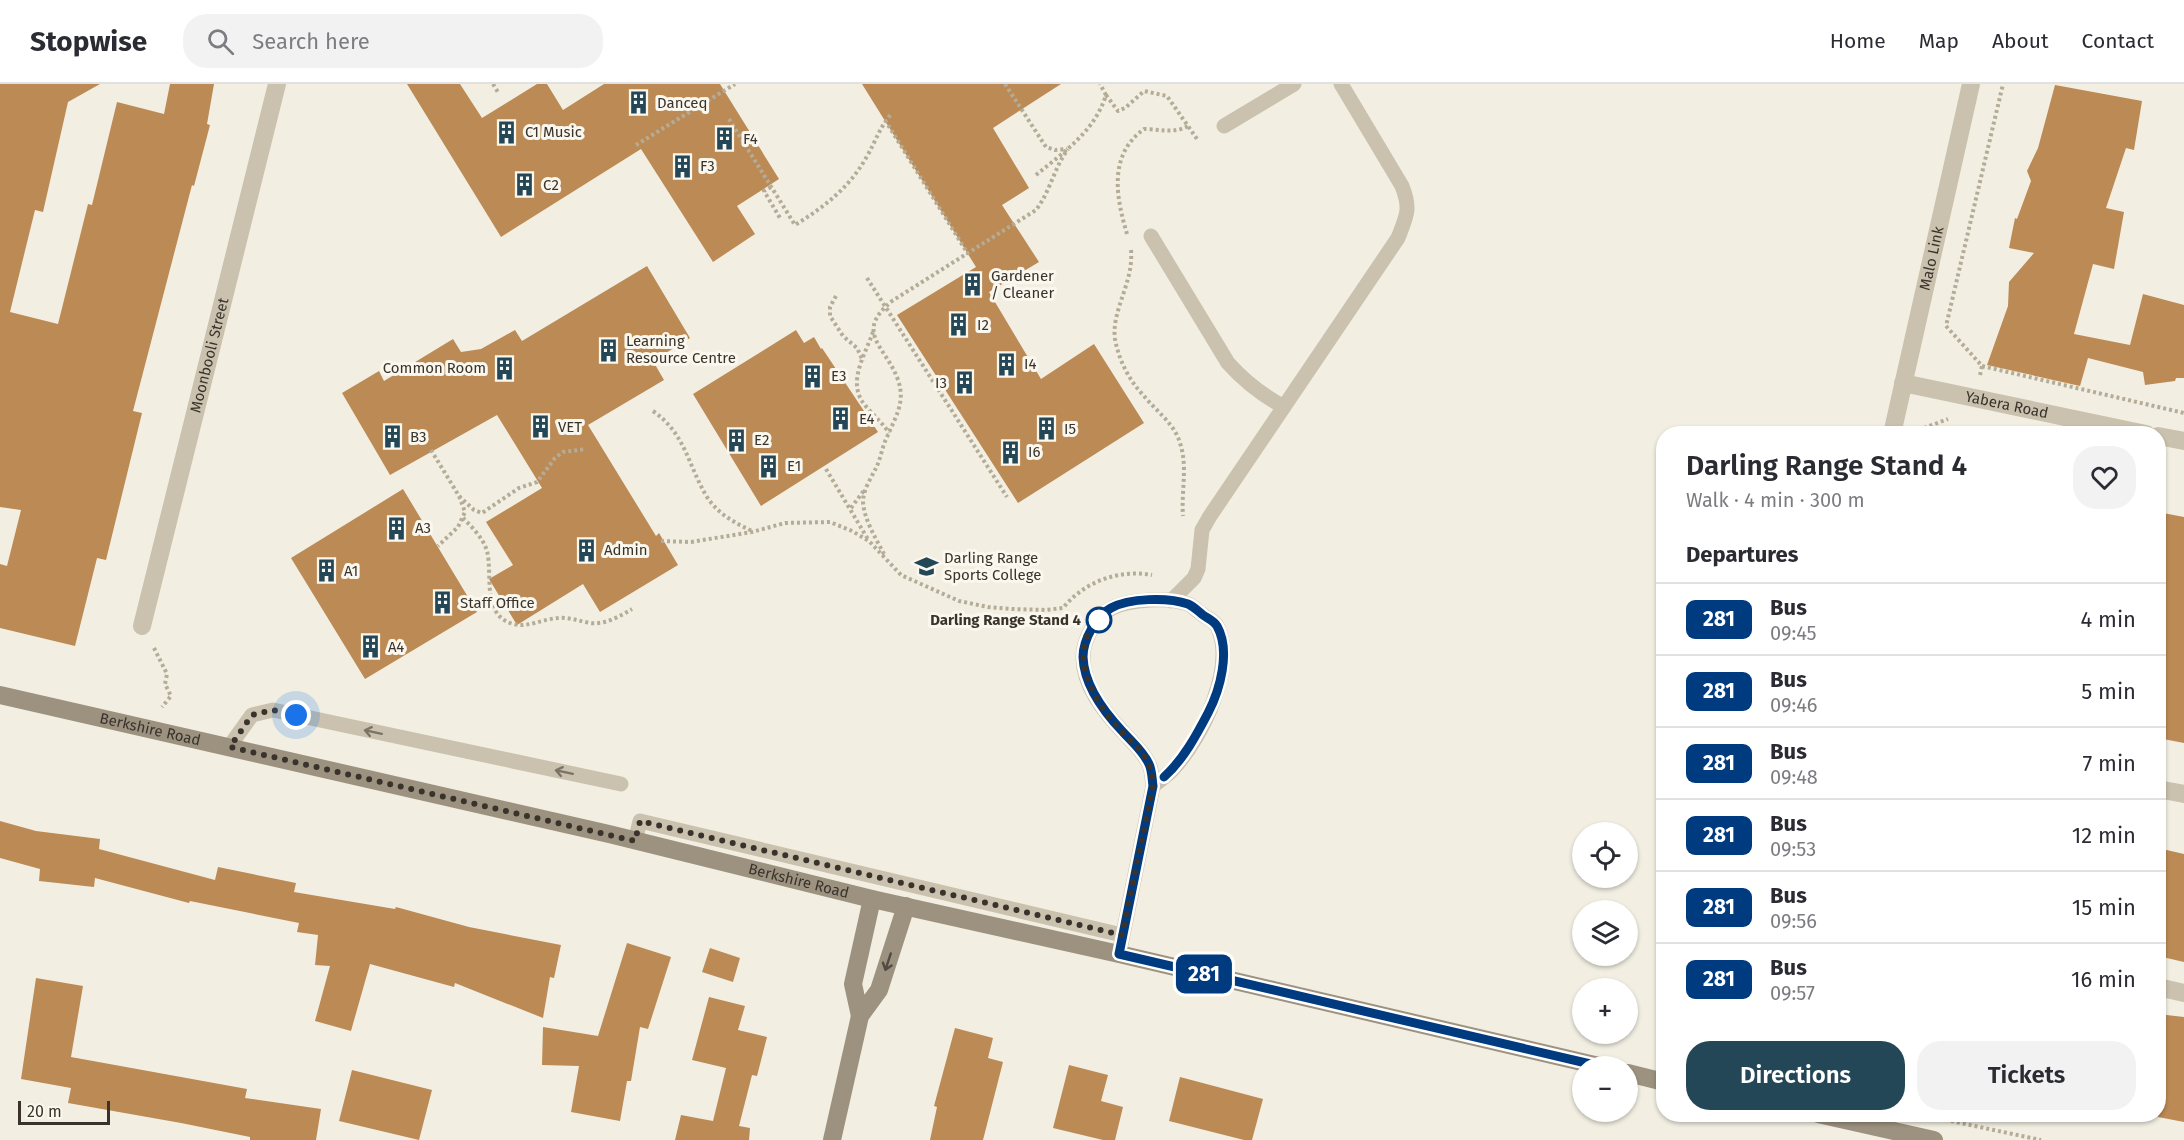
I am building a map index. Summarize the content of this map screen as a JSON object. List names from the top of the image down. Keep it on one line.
{"streets":{"main road":["Berkshire Road"],"street":["Malo Link","Moonbooli Street","Yabera Road"]},"crossings":[["Malo Link","Yabera Road"]],"places":{"building":["Danceq","C1 Music","F4","F3","C2","Gardener / Cleaner","I2","Learning Resource Centre","I4","Common Room","E3","I3","E4","VET","I5","B3","E2","I6","E1","A3","Admin","A1","Staff Office","A4"],"school or university":["Darling Range Sports College"],"other":["Darling Range Stand 4"]},"lines":["bus line 281"],"scale_bar":"20 m","page":{"header":"Stopwise","search":"Search here","nav":["Home","Map","About","Contact"],"on_map":"281","heading":[["Darling Range Stand 4","Walk · 4 min · 300 m"],"Departures"],"list":[{"mark":"281","name":"Bus","note":"09:45","value":"4 min"},{"mark":"281","name":"Bus","note":"09:46","value":"5 min"},{"mark":"281","name":"Bus","note":"09:48","value":"7 min"},{"mark":"281","name":"Bus","note":"09:53","value":"12 min"},{"mark":"281","name":"Bus","note":"09:56","value":"15 min"},{"mark":"281","name":"Bus","note":"09:57","value":"16 min"}],"map_buttons":["+","−"],"buttons":["Directions","Tickets"],"scale":"20 m"}}
